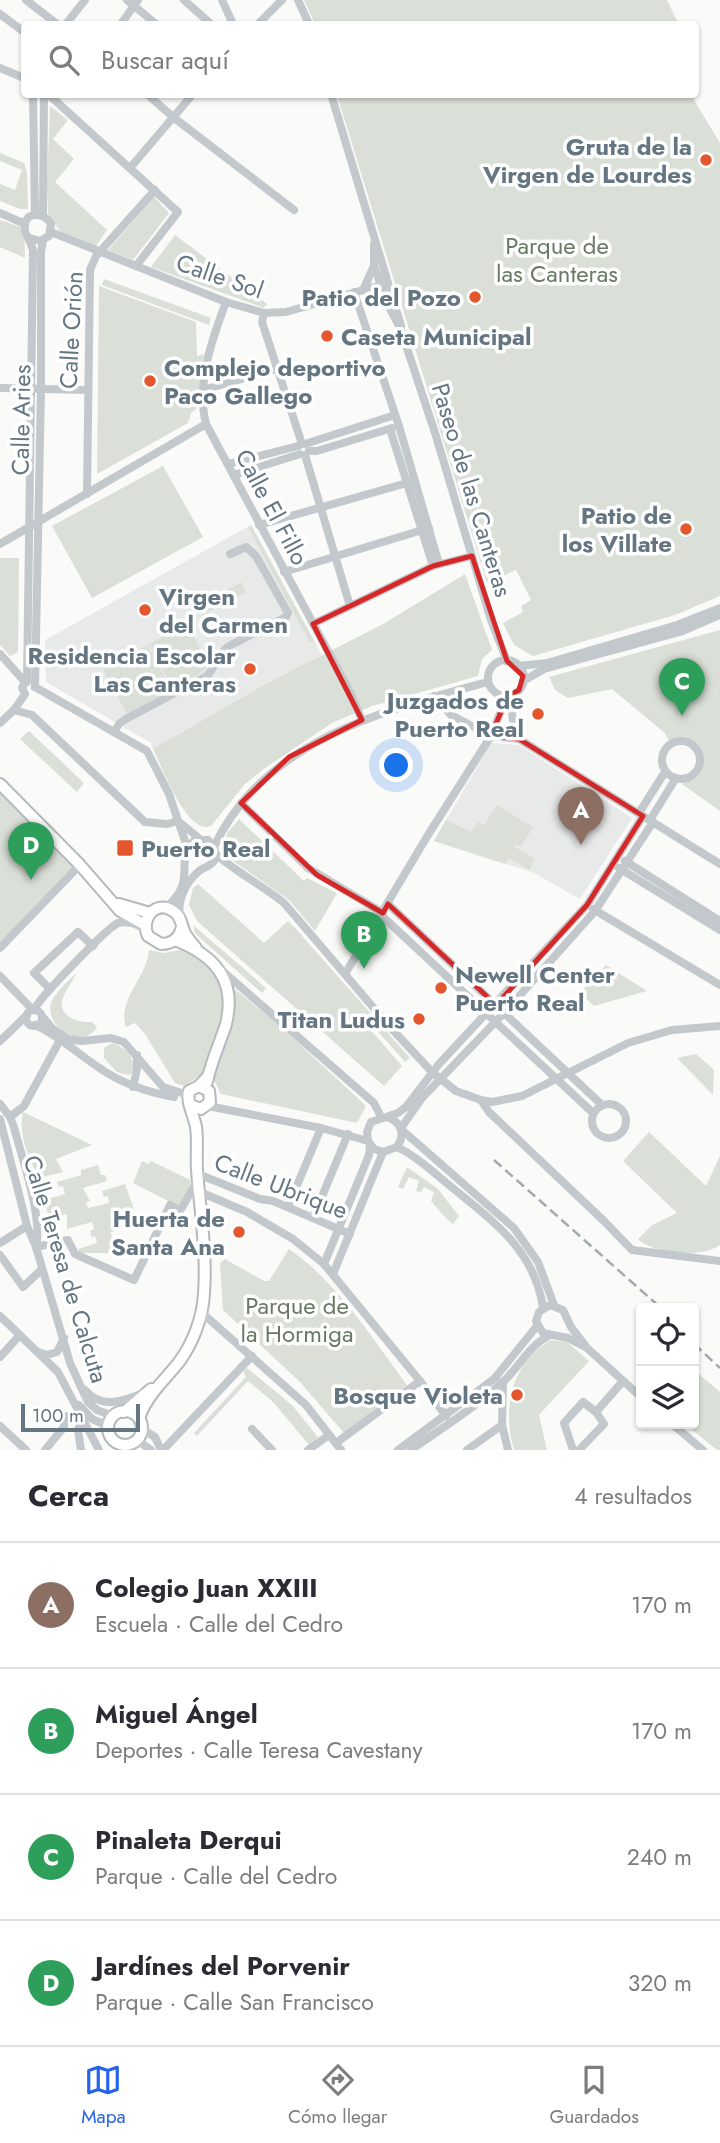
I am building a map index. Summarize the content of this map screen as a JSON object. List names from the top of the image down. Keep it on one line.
{"streets":{"street":["Calle Sol","Calle Orión","Calle Aries","Paseo de las Canteras","Calle El Fillo","Calle Ubrique","Calle Teresa de Calcuta"]},"crossings":[["Calle Sol","Calle Orión"],["Calle Sol","Calle Aries"],["Calle Sol","Calle El Fillo"]],"parks":["Parque de las Canteras","Parque de la Hormiga"],"places":{"other":["Gruta de la Virgen de Lourdes","Patio del Pozo","Caseta Municipal","Complejo deportivo Paco Gallego","Patio de los Villate","Virgen del Carmen","Residencia Escolar Las Canteras","Juzgados de Puerto Real","Newell Center Puerto Real","Titan Ludus","Huerta de Santa Ana","Bosque Violeta"],"transit":["Puerto Real"]},"scale_bar":"100 m","page":{"search":"Buscar aquí","pins":["C","A","D","B"],"scale":"100 m","heading":["Cerca","4 resultados"],"list":[{"mark":"A","name":"Colegio Juan XXIII","note":"Escuela · Calle del Cedro","value":"170 m"},{"mark":"B","name":"Miguel Ángel","note":"Deportes · Calle Teresa Cavestany","value":"170 m"},{"mark":"C","name":"Pinaleta Derqui","note":"Parque · Calle del Cedro","value":"240 m"},{"mark":"D","name":"Jardínes del Porvenir","note":"Parque · Calle San Francisco","value":"320 m"}],"nav":["Mapa","Cómo llegar","Guardados"]}}
